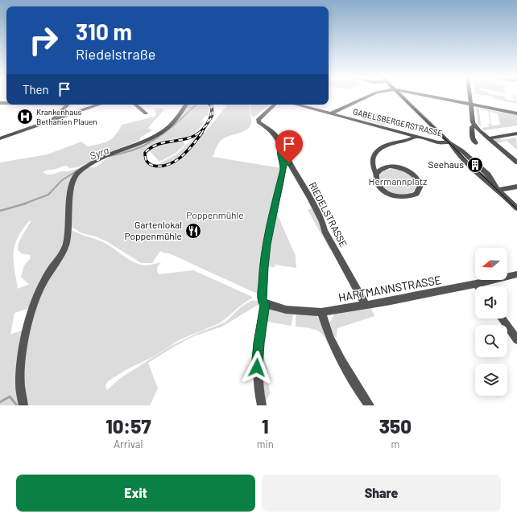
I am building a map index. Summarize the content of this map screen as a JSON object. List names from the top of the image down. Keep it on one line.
{"streets":{"street":["GABELSBERGERSTRASSE","RIEDELSTRASSE","HARTMANNSTRASSE"]},"crossings":[["RIEDELSTRASSE","HARTMANNSTRASSE"]],"water":["Syra"],"parks":["Hermannplatz","Poppenmühle"],"places":{"hospital":["Krankenhaus Bethanien Plauen"],"building":["Seehaus"],"restaurant":["Gartenlokal Poppenmühle"]},"north":"left","page":{"turn":["310 m","Riedelstraße"],"then":"Then","eta":["10:57","Arrival","1","min","350","m"],"buttons":["Exit","Share"]}}
